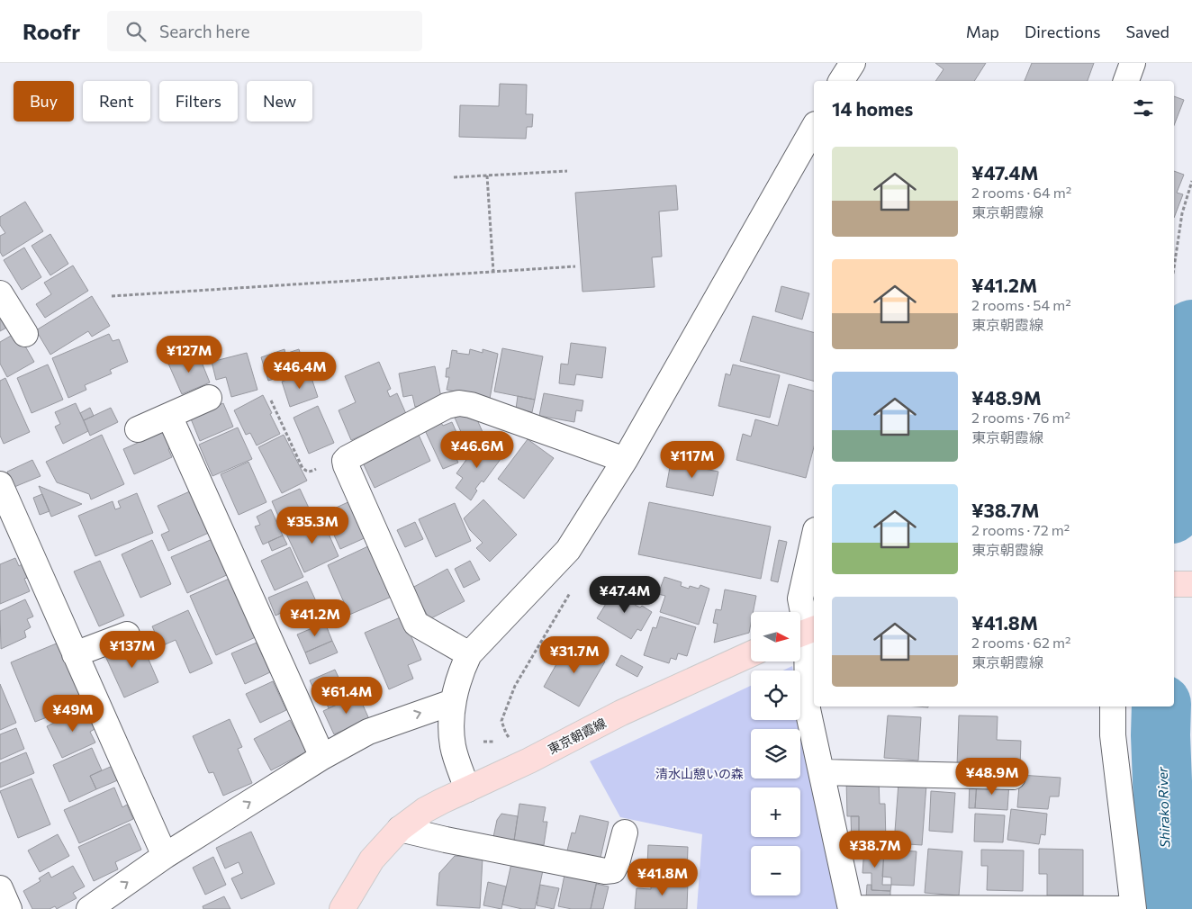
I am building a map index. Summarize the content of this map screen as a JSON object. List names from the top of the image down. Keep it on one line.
{"streets":{"main road":["東京朝霞線"]},"water":["Shirako River"],"parks":["清水山憩いの森"],"north":"right","page":{"header":"Roofr","search":"Search here","nav":["Map","Directions","Saved"],"chip":["Buy","Rent","Filters","New"],"heading":"14 homes","list":[{"name":"¥47.4M","note":"2 rooms · 64 m² · 東京朝霞線"},{"name":"¥41.2M","note":"2 rooms · 54 m² · 東京朝霞線"},{"name":"¥48.9M","note":"2 rooms · 76 m² · 東京朝霞線"},{"name":"¥38.7M","note":"2 rooms · 72 m² · 東京朝霞線"},{"name":"¥41.8M","note":"2 rooms · 62 m² · 東京朝霞線"}],"price":["¥127M","¥46.4M","¥46.6M","¥117M","¥35.3M","¥47.4M","¥41.2M","¥137M","¥31.7M","¥61.4M","¥49M","¥48.9M","¥38.7M","¥41.8M"],"map_buttons":["+","−"]}}
